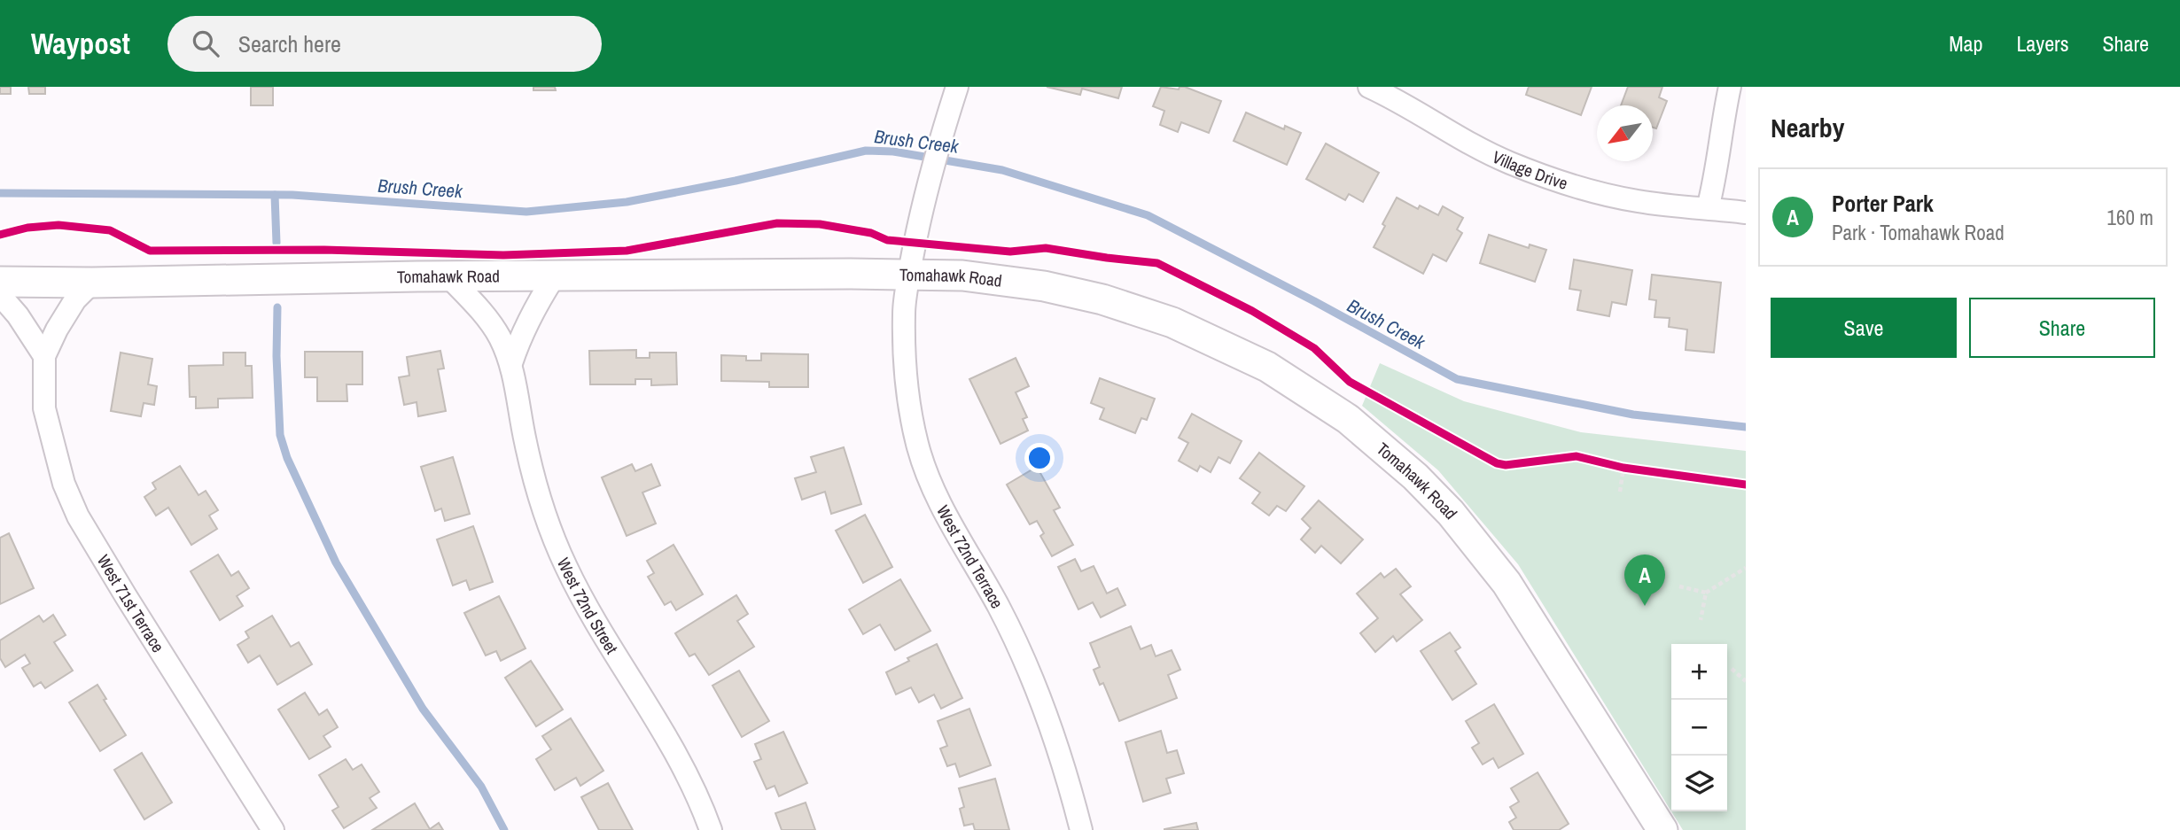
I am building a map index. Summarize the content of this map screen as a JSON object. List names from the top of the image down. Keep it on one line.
{"streets":{"street":["Village Drive","Tomahawk Road","West 72nd Terrace","West 71st Terrace","West 72nd Street"]},"crossings":[["Tomahawk Road","West 72nd Terrace"],["Tomahawk Road","West 71st Terrace"],["Tomahawk Road","West 72nd Street"]],"water":["Brush Creek"],"north":"bottom left","page":{"header":"Waypost","search":"Search here","nav":["Map","Layers","Share"],"heading":"Nearby","list":[{"mark":"A","name":"Porter Park","note":"Park · Tomahawk Road","value":"160 m"}],"buttons":["Save","Share"],"pins":"A","map_buttons":["+","−"]}}
